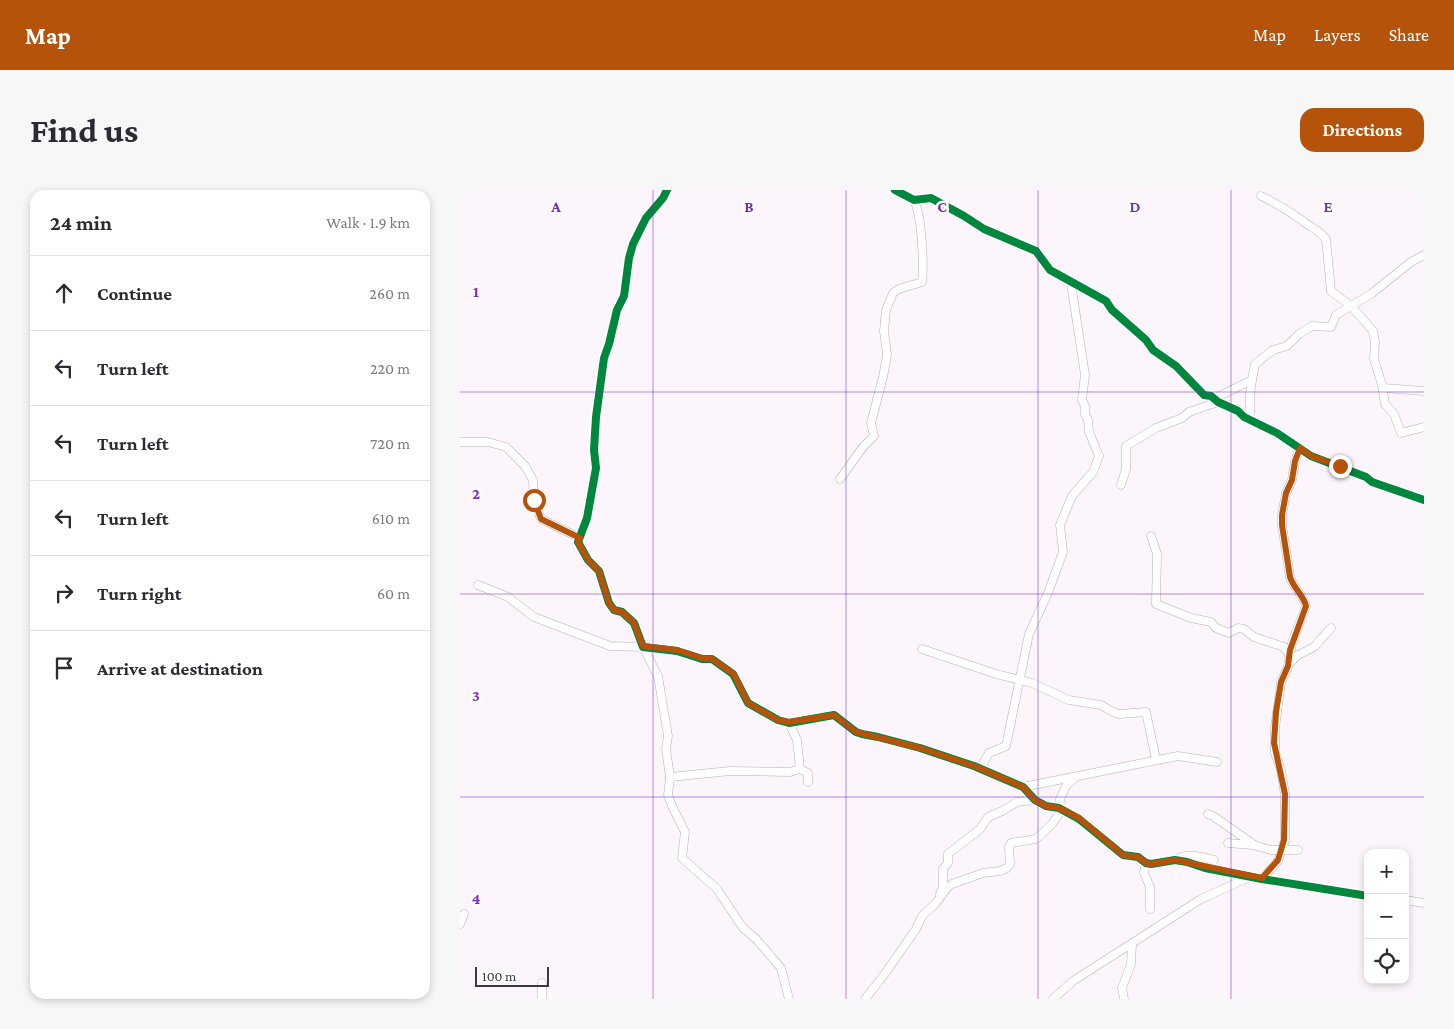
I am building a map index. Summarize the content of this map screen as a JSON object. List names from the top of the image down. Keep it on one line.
{"scale_bar":"100 m","page":{"header":"Map","nav":["Map","Layers","Share"],"buttons":"Directions","title":"Find us","heading":["24 min","Walk · 1.9 km"],"list":[["Continue","260 m"],["Turn left","220 m"],["Turn left","720 m"],["Turn left","610 m"],["Turn right","60 m"],"Arrive at destination"],"map_buttons":["+","−"],"scale":"100 m"},"grid":{"columns":["A","B","C","D","E"],"rows":["1","2","3","4"]}}
